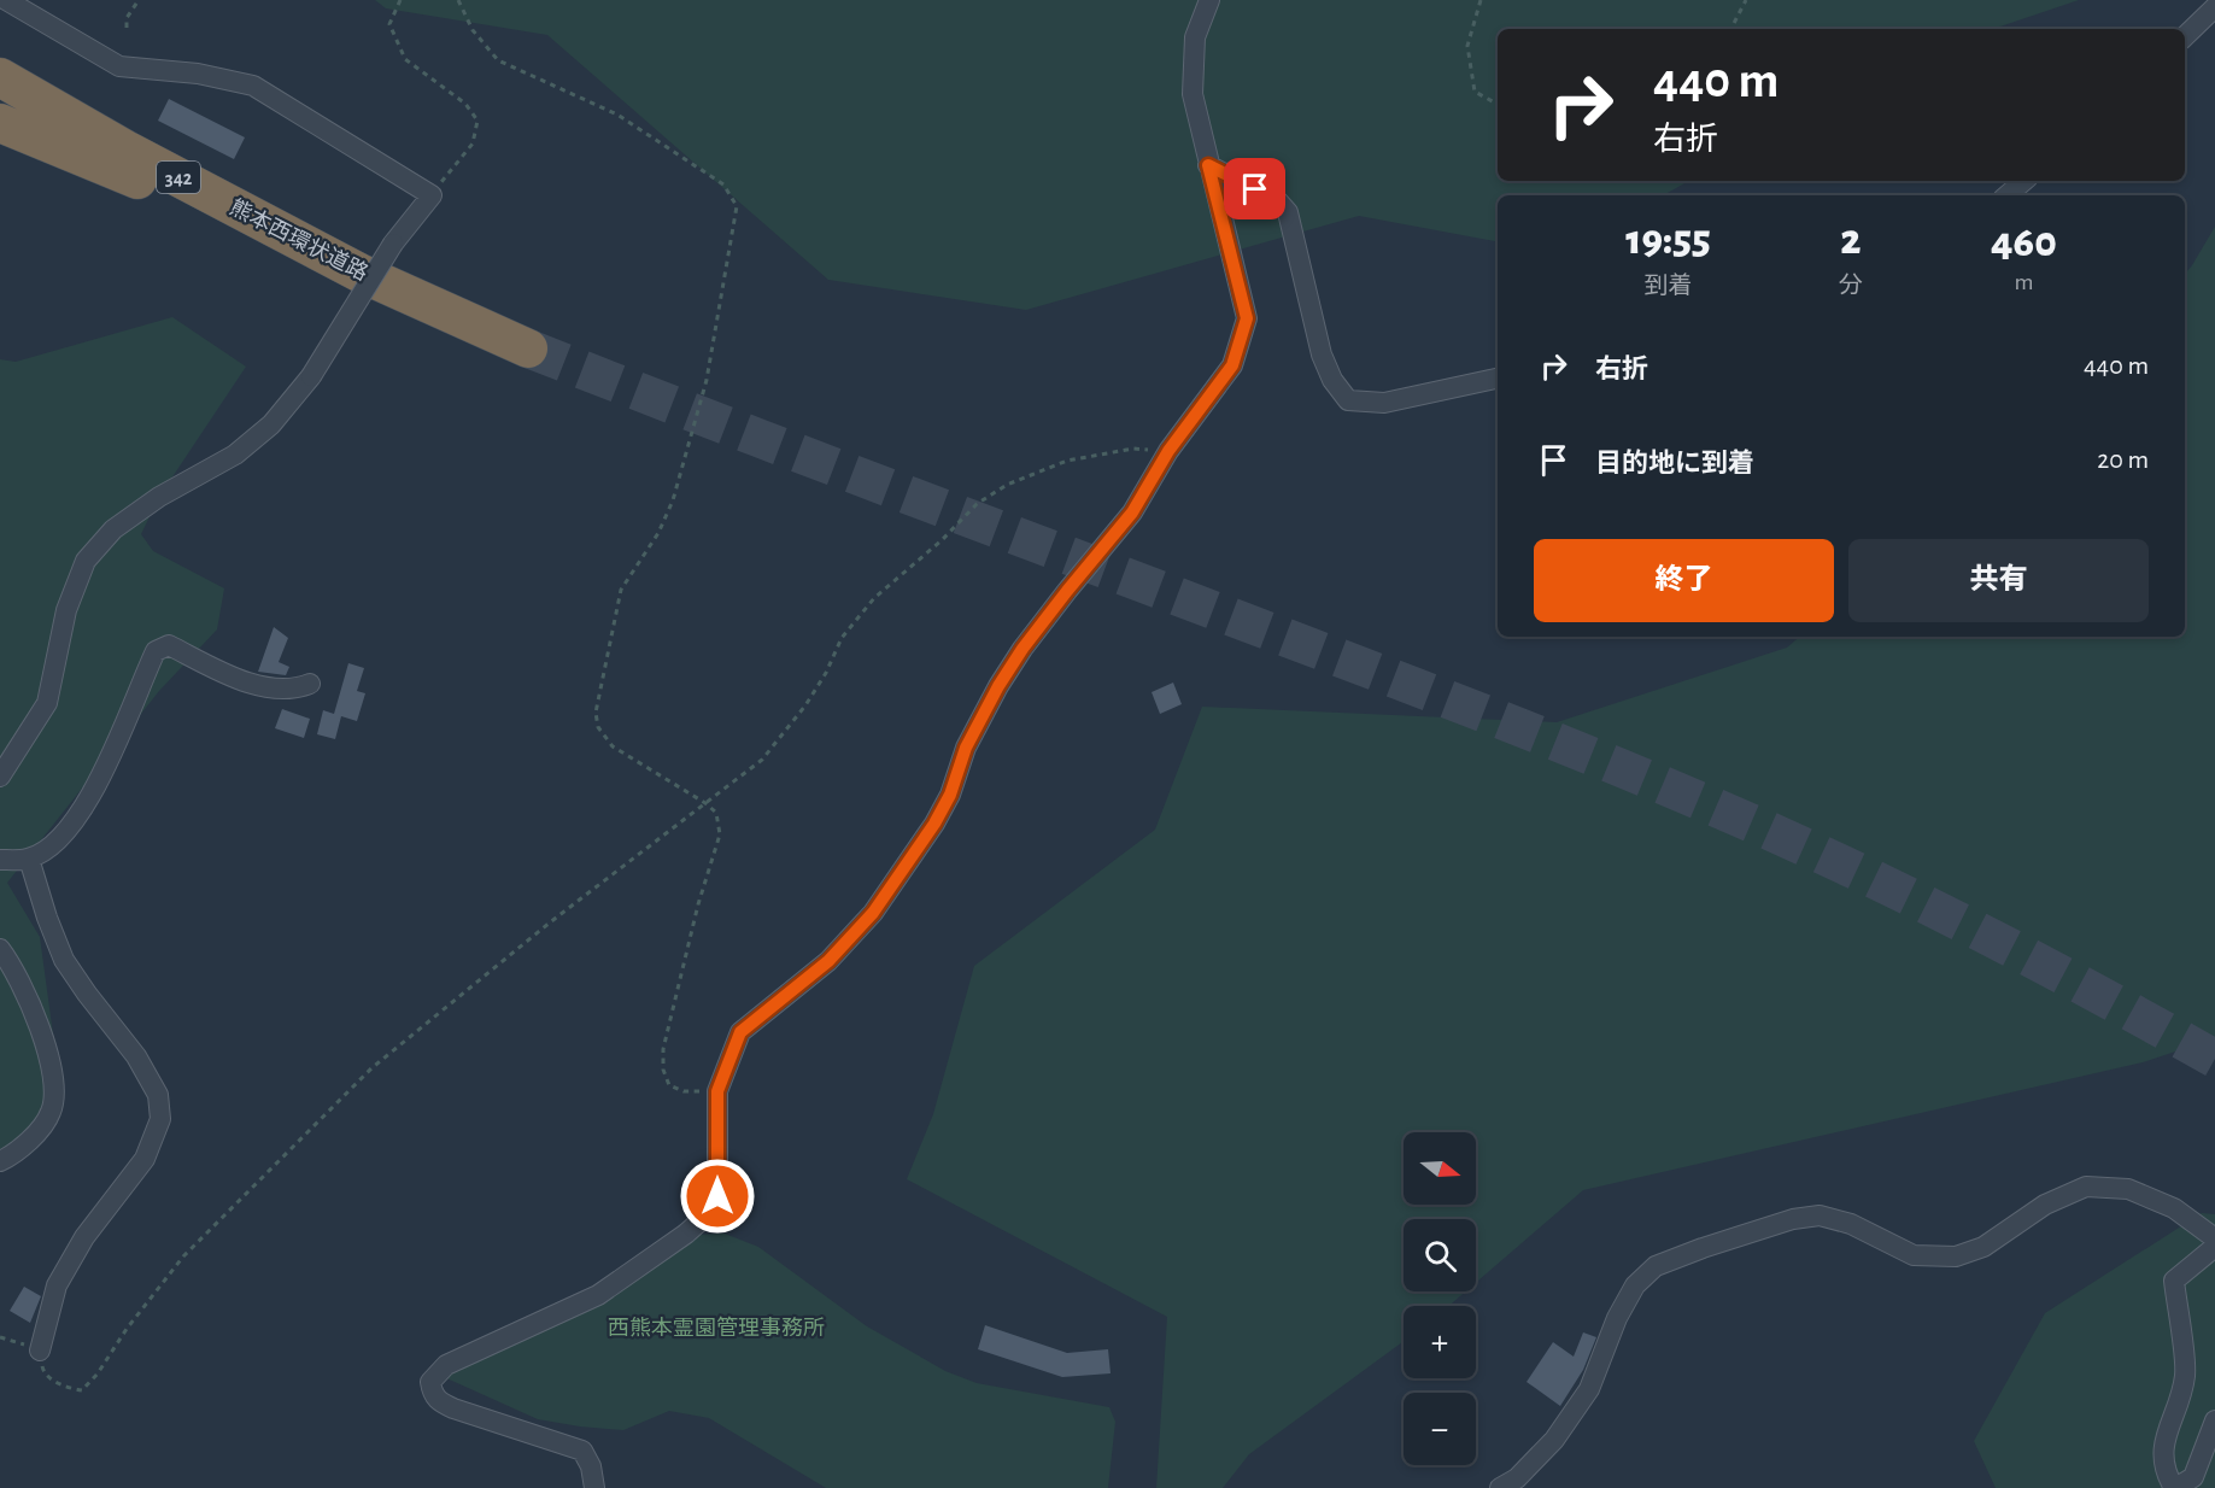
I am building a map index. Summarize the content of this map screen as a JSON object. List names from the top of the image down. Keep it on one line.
{"streets":{"highway":["342","熊本西環状道路"]},"parks":["西熊本霊園管理事務所"],"north":"right","page":{"turn":["440 m","右折"],"eta":["19:55","到着","2","分","460","m"],"list":[{"name":"右折","value":"440 m"},{"name":"目的地に到着","value":"20 m"}],"buttons":["終了","共有"],"map_buttons":["+","−"]}}
